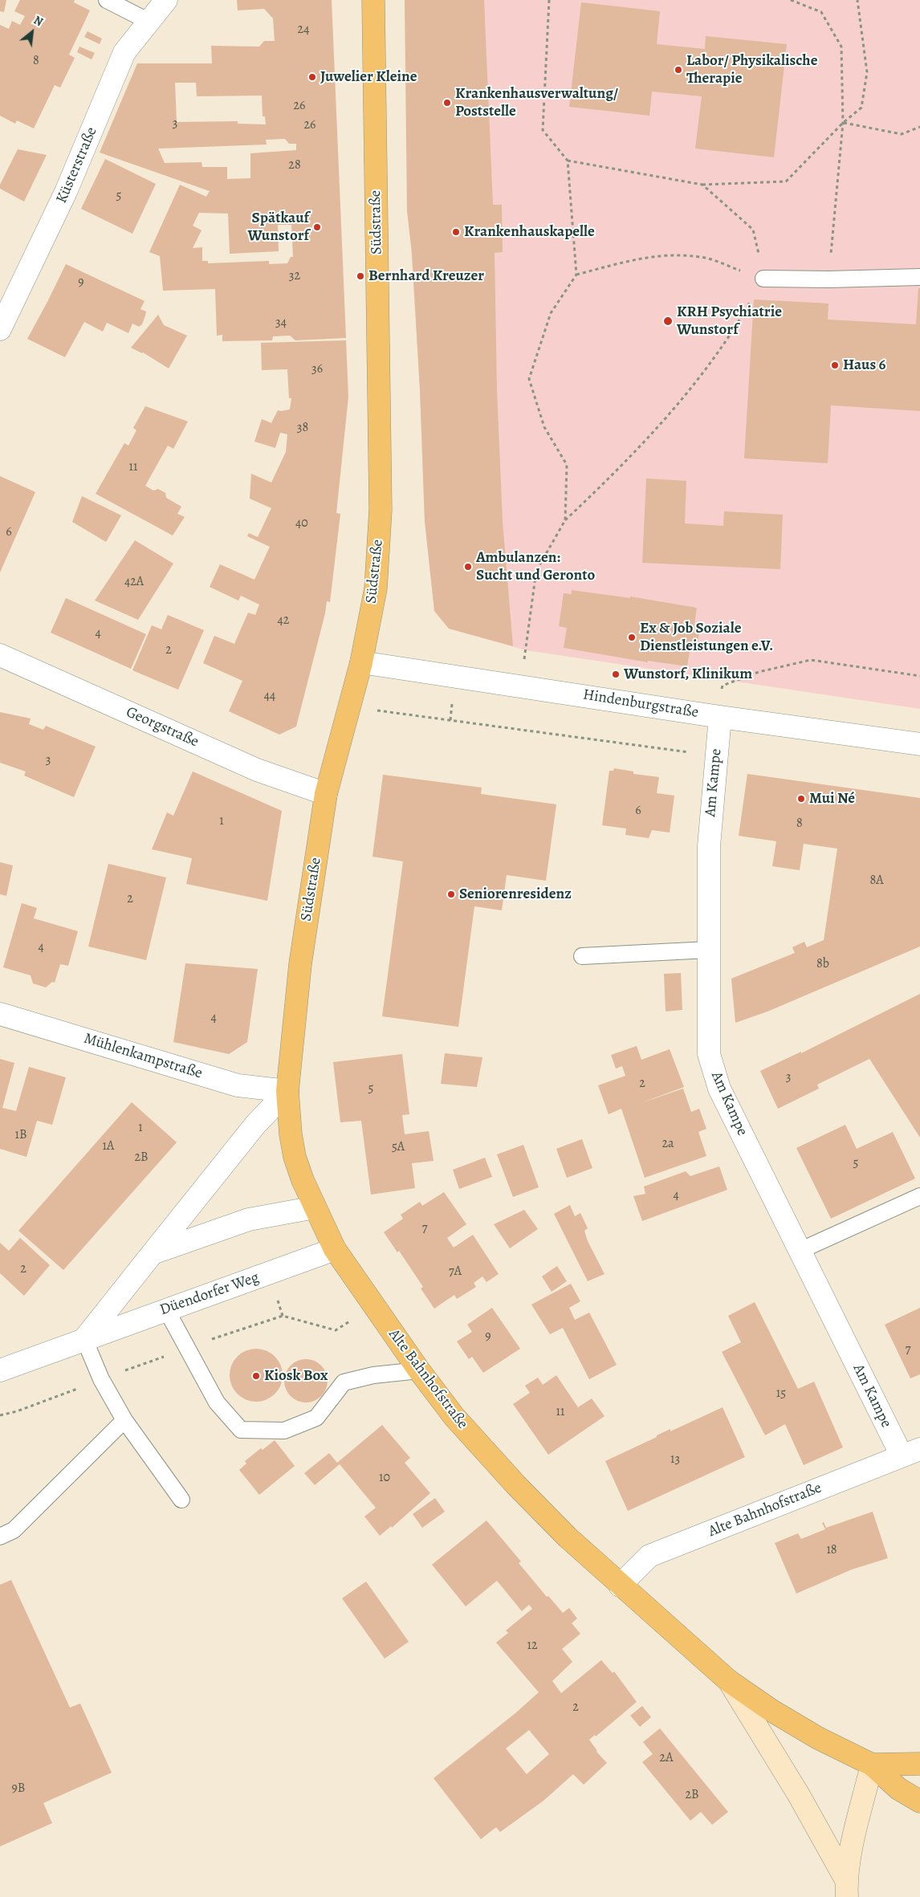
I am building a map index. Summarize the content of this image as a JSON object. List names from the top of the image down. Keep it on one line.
{"streets":{"main road":["Südstraße","Alte Bahnhofstraße"],"street":["Küsterstraße","Hindenburgstraße","Georgstraße","Am Kampe","Mühlenkampstraße","Düendorfer Weg"]},"crossings":[["Südstraße","Hindenburgstraße"],["Südstraße","Georgstraße"],["Südstraße","Mühlenkampstraße"],["Südstraße","Alte Bahnhofstraße"],["Hindenburgstraße","Am Kampe"],["Am Kampe","Alte Bahnhofstraße"],["Düendorfer Weg","Alte Bahnhofstraße"]],"places":["Labor/ Physikalische Therapie","Juwelier Kleine","Krankenhausverwaltung/ Poststelle","Spätkauf Wunstorf","Krankenhauskapelle","Bernhard Kreuzer","KRH Psychiatrie Wunstorf","Haus 6","Ambulanzen: Sucht und Geronto","Ex & Job Soziale Dienstleistungen e.V.","Wunstorf, Klinikum","Mui Né","Seniorenresidenz","Kiosk Box"],"house_numbers":["24","8","26","3","26","28","5","32","9","34","36","38","11","40","6","42A","42","4","2","44","3","6","1","8","8A","2","4","8b","4","3","2","5","1","1B","2a","1A","5A","2B","5","4","7","2","7A","9","7","15","11","13","10","18","12","2","2A","9B","2B"],"north":"top right"}
